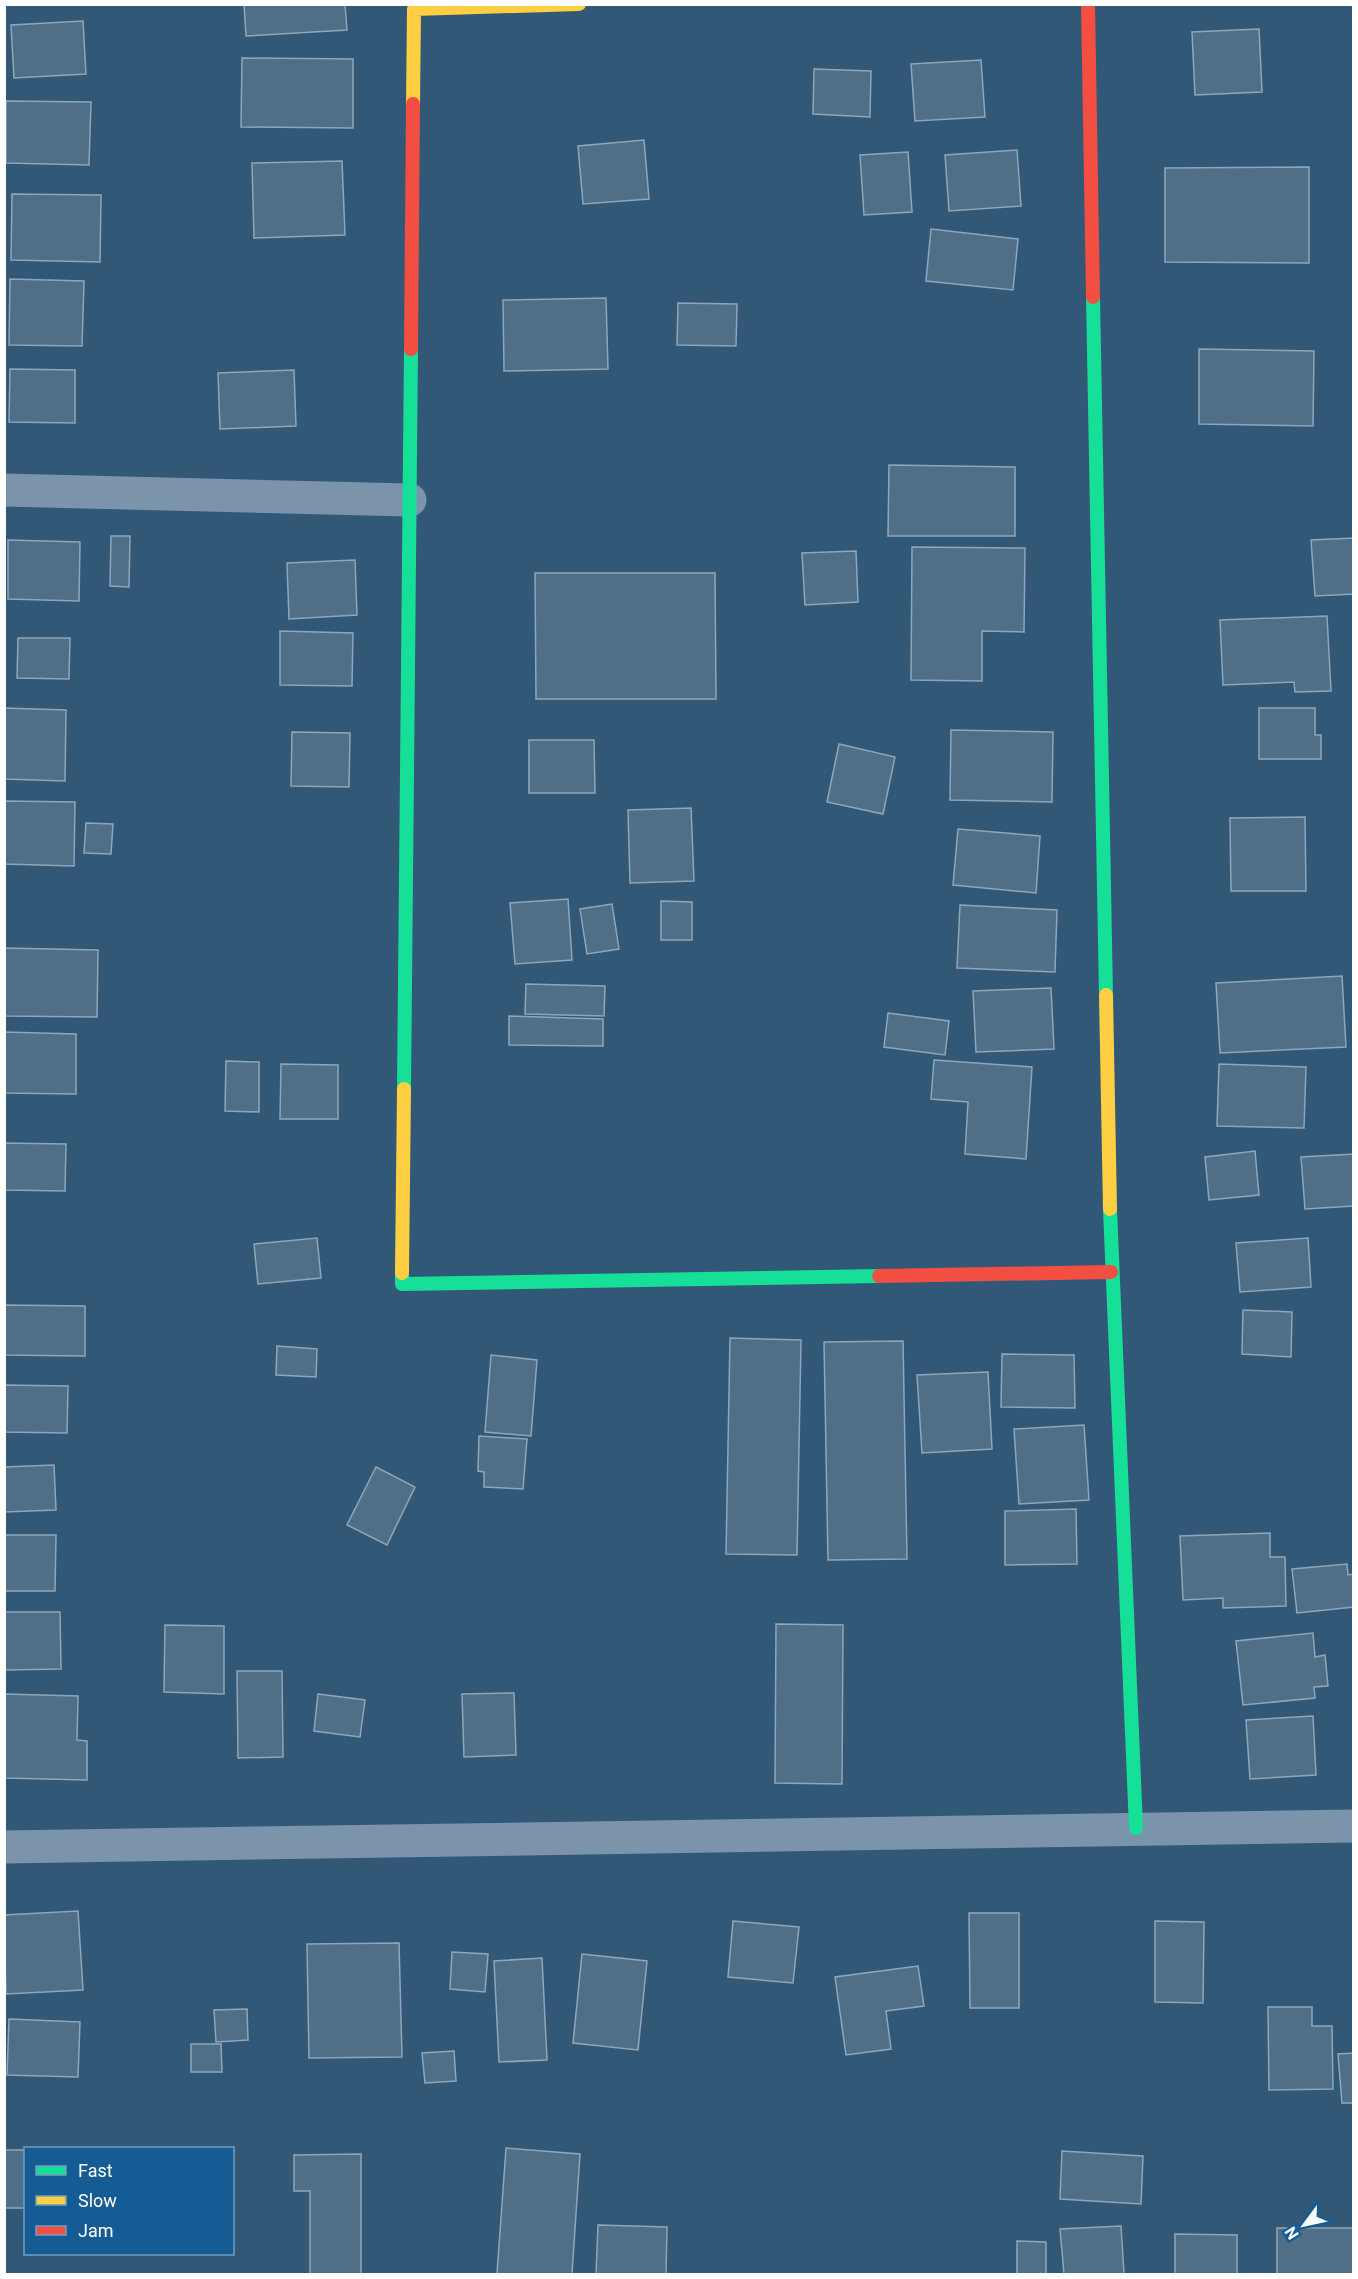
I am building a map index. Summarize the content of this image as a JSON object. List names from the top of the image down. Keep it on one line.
{"legend":["Fast","Slow","Jam"],"north":"bottom left"}
